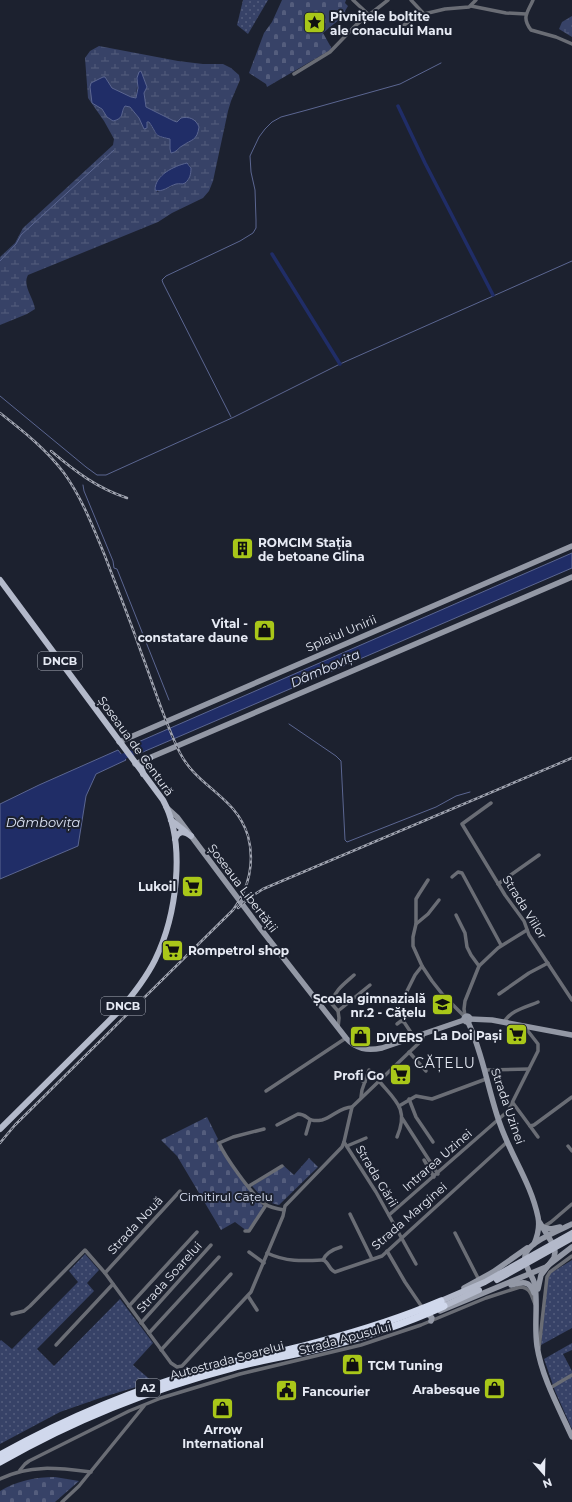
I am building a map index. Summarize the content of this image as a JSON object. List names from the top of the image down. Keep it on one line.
{"streets":{"highway":["Autostrada Soarelui","A2"],"main road":["Splaiul Unirii","DNCB","Șoseaua de Centură","Șoseaua Libertății","Strada Uzinei"],"street":["Strada Viilor","Intrarea Uzinei","Strada Gării","Strada Marginei","Strada Nouă","Strada Soarelui","Strada Apusului"]},"crossings":[["Splaiul Unirii","Șoseaua de Centură"],["Șoseaua de Centură","Șoseaua Libertății"],["Șoseaua Libertății","Strada Uzinei"],["Strada Uzinei","Intrarea Uzinei"],["Strada Uzinei","Strada Marginei"],["Intrarea Uzinei","Strada Gării"],["Strada Gării","Strada Marginei"],["Strada Nouă","Strada Soarelui"]],"districts":["CĂȚELU"],"water":["Dâmbovița"],"parks":["Cimitirul Cățelu"],"places":{"place":["Pivnițele boltite ale conacului Manu"],"building":["ROMCIM Stația de betoane Glina"],"shop":["Vital - constatare daune","DIVERS","TCM Tuning","Arabesque","Arrow International"],"supermarket":["Lukoil","Rompetrol shop","La Doi Pași","Profi Go"],"school or university":["Școala gimnazială nr.2 - Cățelu"],"public building":["Fancourier"]},"north":"bottom"}
